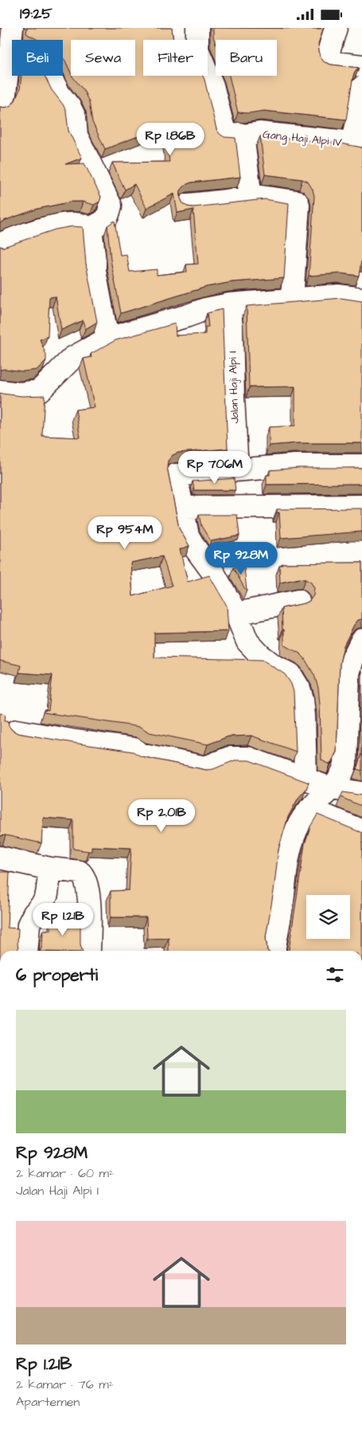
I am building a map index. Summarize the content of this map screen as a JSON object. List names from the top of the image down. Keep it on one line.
{"streets":{"street":["Gang Haji Alpi IV","Jalan Haji Alpi I"]},"page":{"status":"19:25","chip":["Beli","Sewa","Filter","Baru"],"price":["Rp 1.86B","Rp 706M","Rp 954M","Rp 928M","Rp 2.01B","Rp 1.21B"],"heading":"6 properti","list":[{"name":"Rp 928M","note":"2 kamar · 60 m² · Jalan Haji Alpi I"},{"name":"Rp 1.21B","note":"2 kamar · 76 m² · Apartemen"}]}}
